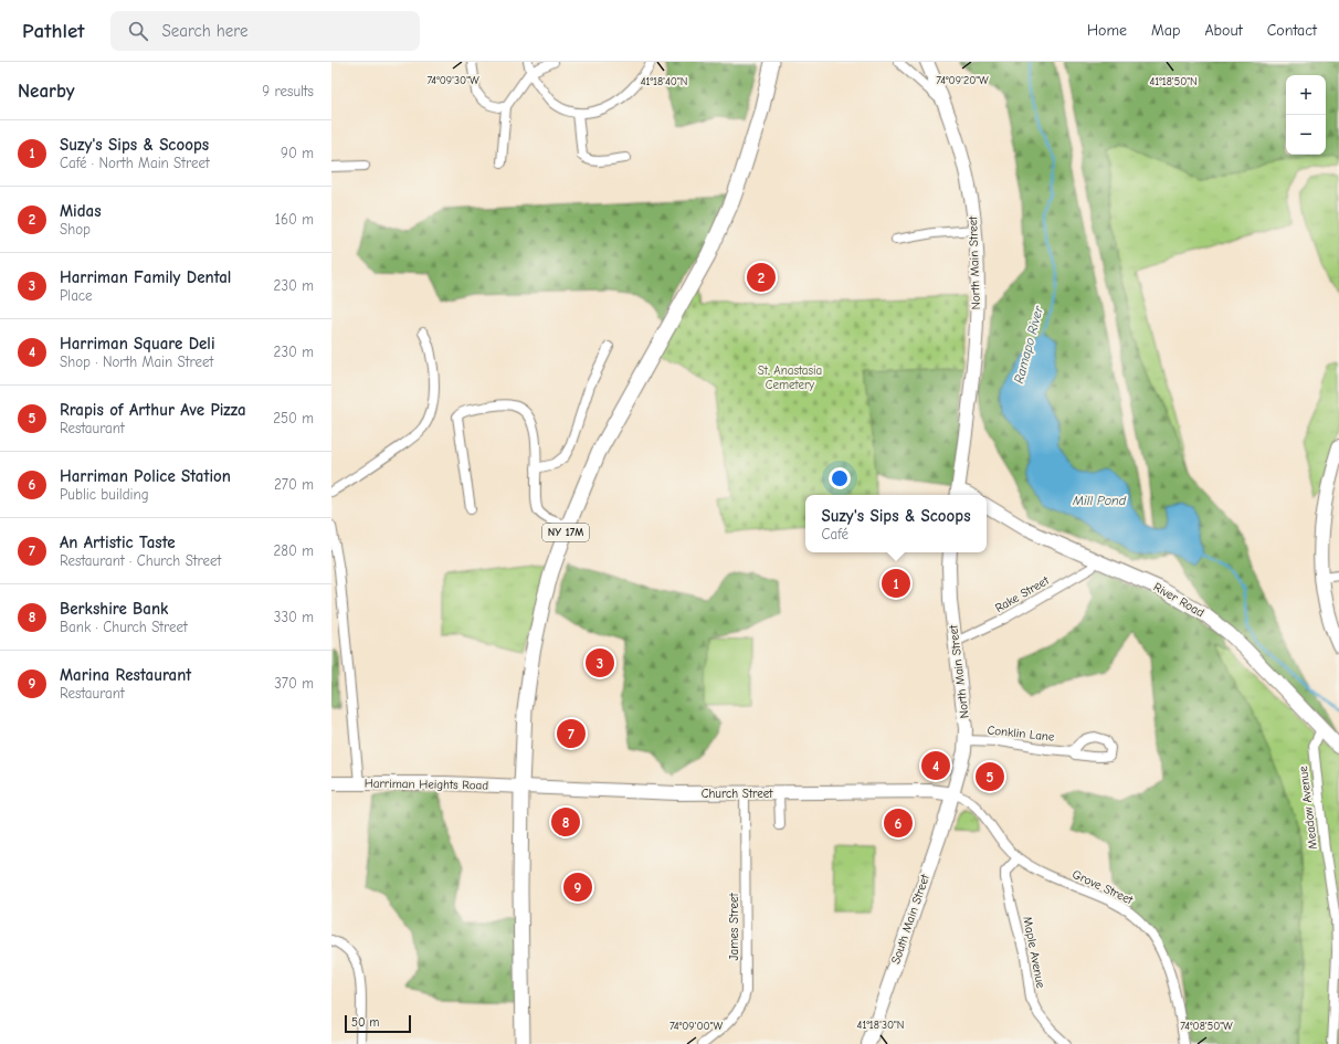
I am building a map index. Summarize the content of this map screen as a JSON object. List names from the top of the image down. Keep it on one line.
{"streets":{"main road":["NY 17M"],"street":["North Main Street","Rake Street","River Road","Conklin Lane","Harriman Heights Road","Church Street","Meadow Avenue","Grove Street","South Main Street","James Street","Maple Avenue"]},"crossings":[["North Main Street","Rake Street"],["North Main Street","Conklin Lane"],["North Main Street","Church Street"],["North Main Street","Grove Street"],["North Main Street","South Main Street"],["NY 17M","Harriman Heights Road"],["NY 17M","Church Street"],["Rake Street","River Road"],["River Road","Meadow Avenue"],["Harriman Heights Road","Church Street"],["Church Street","Grove Street"],["Church Street","South Main Street"],["Church Street","James Street"],["Grove Street","South Main Street"],["Grove Street","Maple Avenue"]],"water":["Ramapo River","Mill Pond"],"parks":["St. Anastasia Cemetery"],"scale_bar":"50 m","page":{"header":"Pathlet","search":"Search here","nav":["Home","Map","About","Contact"],"heading":["Nearby","9 results"],"map_buttons":["+","−"],"list":[{"mark":"1","name":"Suzy's Sips & Scoops","note":"Café · North Main Street","value":"90 m"},{"mark":"2","name":"Midas","note":"Shop","value":"160 m"},{"mark":"3","name":"Harriman Family Dental","note":"Place","value":"230 m"},{"mark":"4","name":"Harriman Square Deli","note":"Shop · North Main Street","value":"230 m"},{"mark":"5","name":"Rrapis of Arthur Ave Pizza","note":"Restaurant","value":"250 m"},{"mark":"6","name":"Harriman Police Station","note":"Public building","value":"270 m"},{"mark":"7","name":"An Artistic Taste","note":"Restaurant · Church Street","value":"280 m"},{"mark":"8","name":"Berkshire Bank","note":"Bank · Church Street","value":"330 m"},{"mark":"9","name":"Marina Restaurant","note":"Restaurant","value":"370 m"}],"pins":["2","1","3","7","4","5","8","6","9"],"popup":["Suzy's Sips & Scoops","Café"],"scale":"50 m"},"coordinates":["74°09'30\"W","74°09'20\"W","41°18'40\"N","41°18'50\"N","41°18'30\"N","74°09'00\"W","74°08'50\"W"]}
